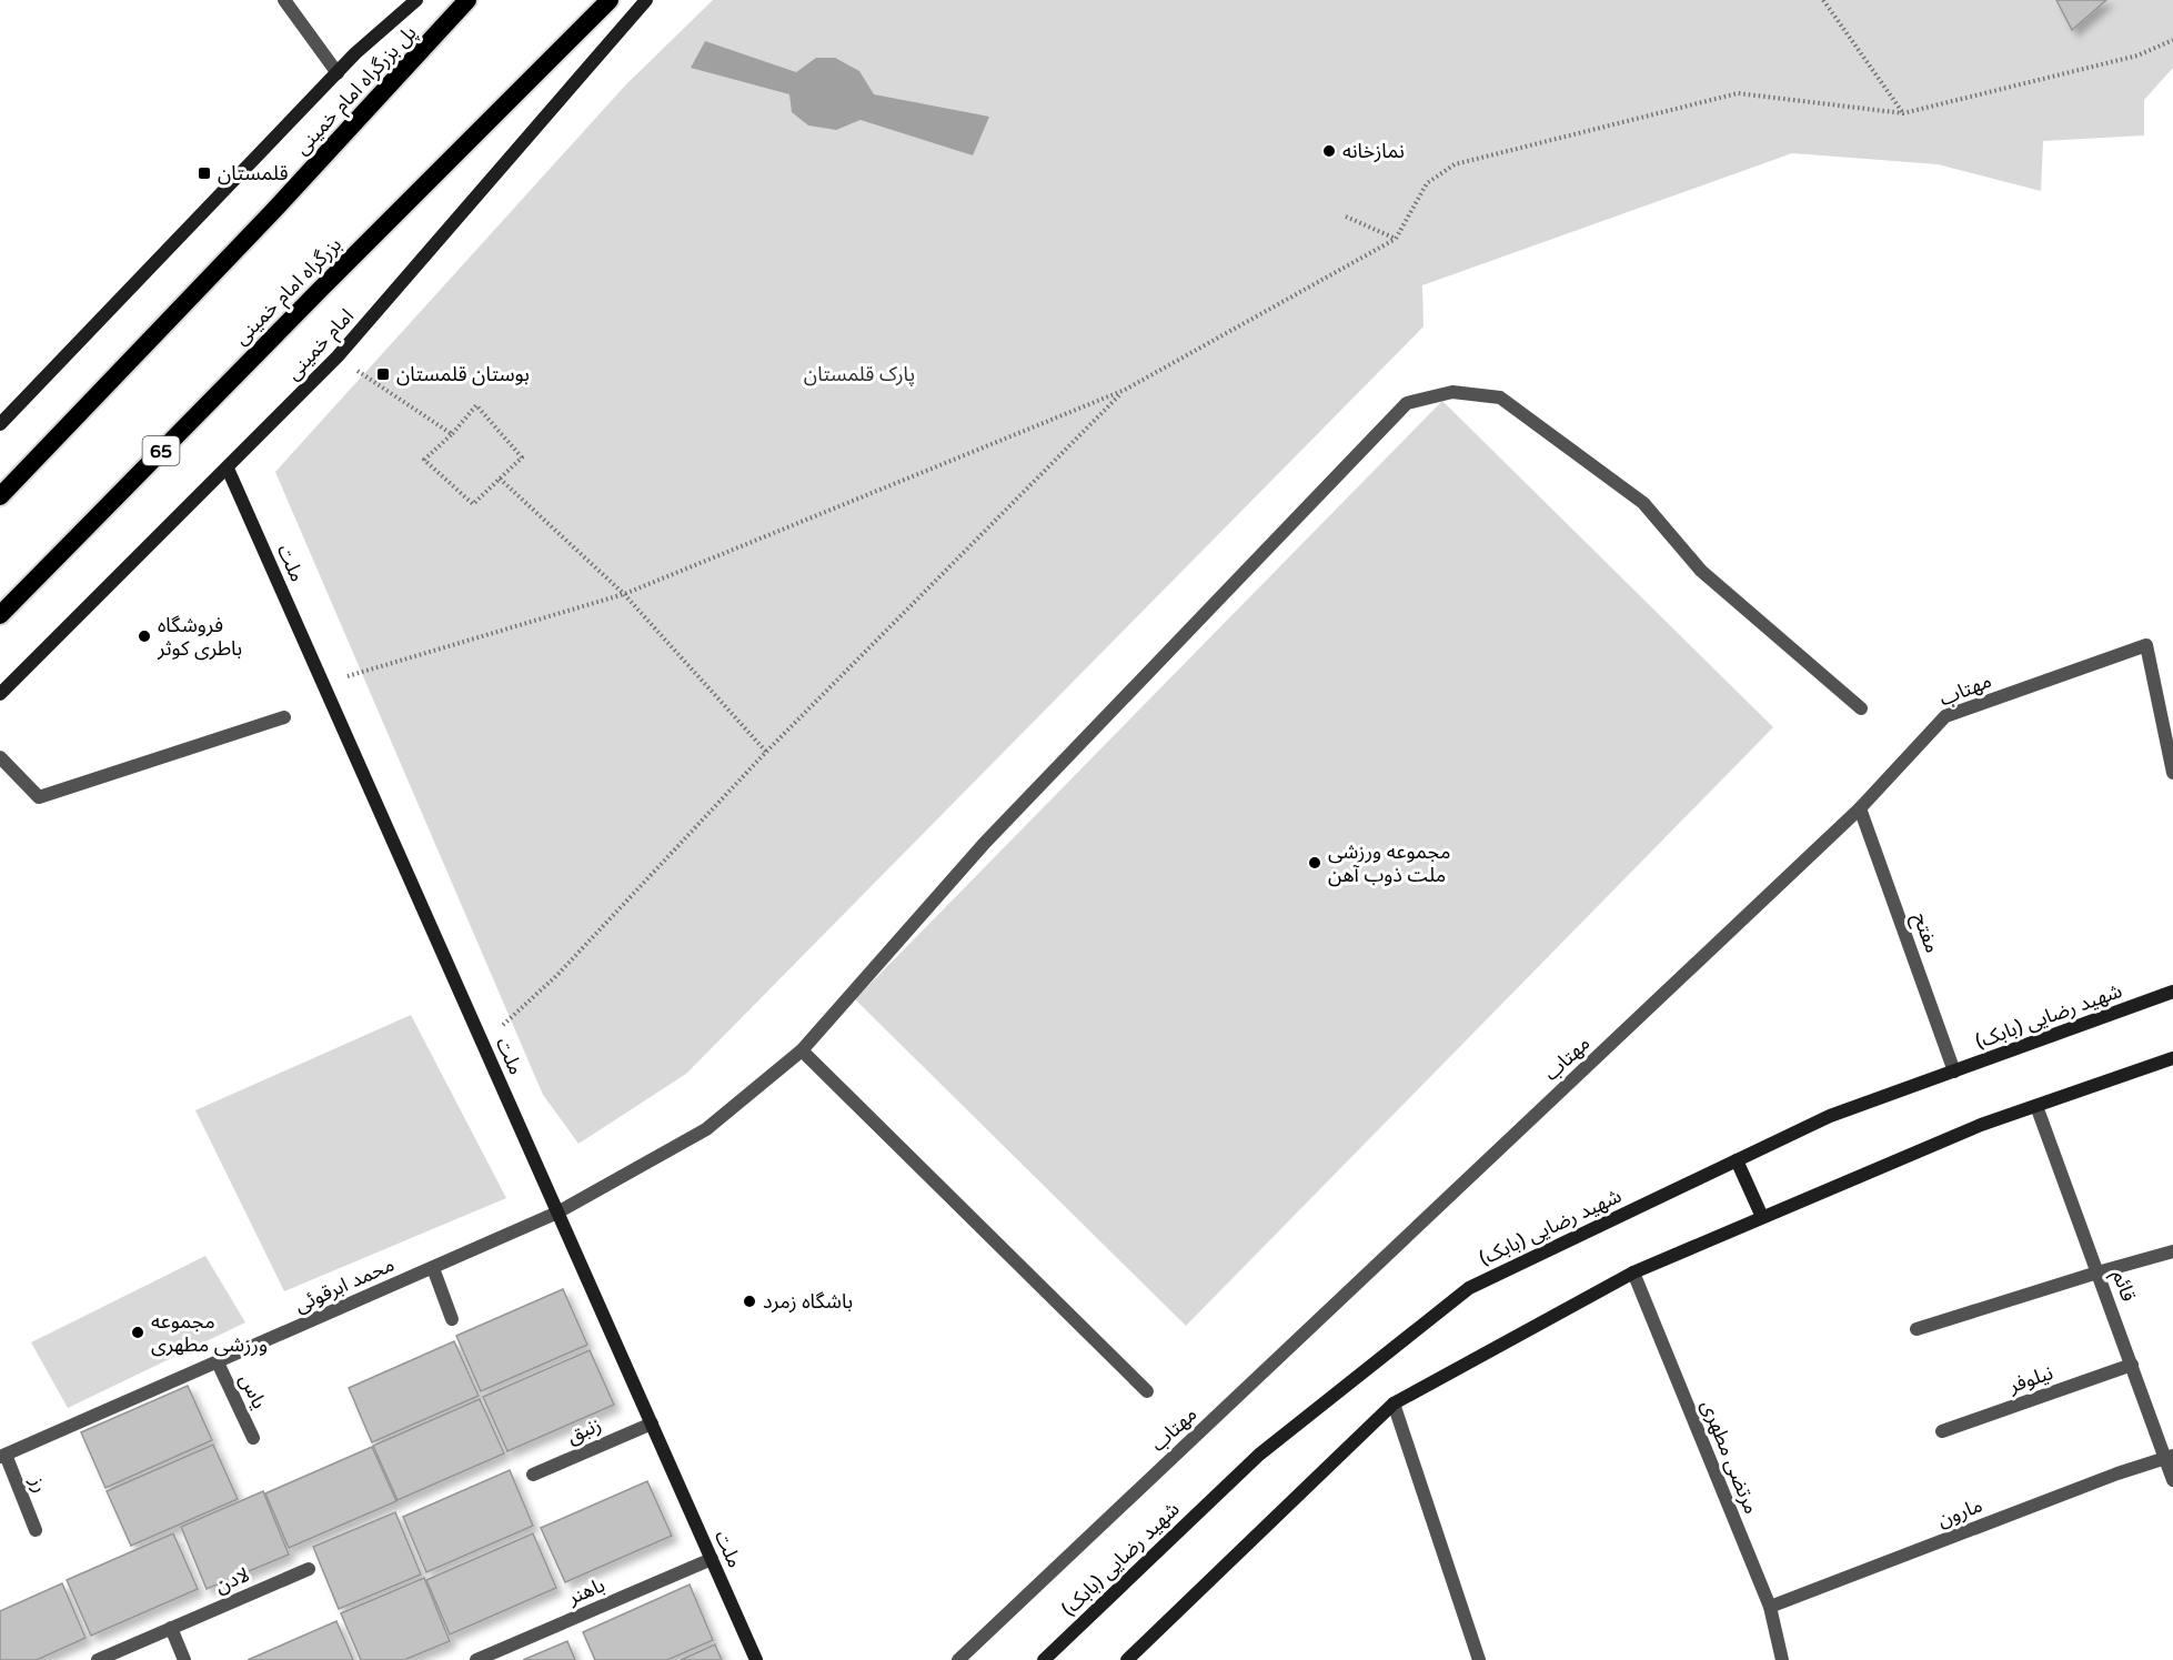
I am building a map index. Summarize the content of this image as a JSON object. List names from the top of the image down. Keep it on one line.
{"streets":{"highway":["پل بزرگراه امام خمینی","بزرگراه امام خمینی","65"],"main road":["امام خمینی","ملت","شهید رضایی (بابک)"],"street":["مهتاب","مفتح","محمد ابرقوئی","قائم","نیلوفر","یاس","زنبق","مرتضی مطهری","رز","مارون","لادن","باهنر"]},"crossings":[["امام خمینی","ملت"],["ملت","محمد ابرقوئی"],["ملت","زنبق"],["ملت","باهنر"],["مهتاب","مفتح"],["مفتح","شهید رضایی (بابک)"],["محمد ابرقوئی","یاس"],["محمد ابرقوئی","رز"],["قائم","نیلوفر"],["قائم","مارون"],["مرتضی مطهری","مارون"]],"parks":["پارک قلمستان"],"places":{"other":["نمازخانه","فروشگاه باطری کوثر","مجموعه ورزشی ملت ذوب آهن","باشگاه زمرد","مجموعه ورزشی مطهری"],"transit":["قلمستان","بوستان قلمستان"]}}
